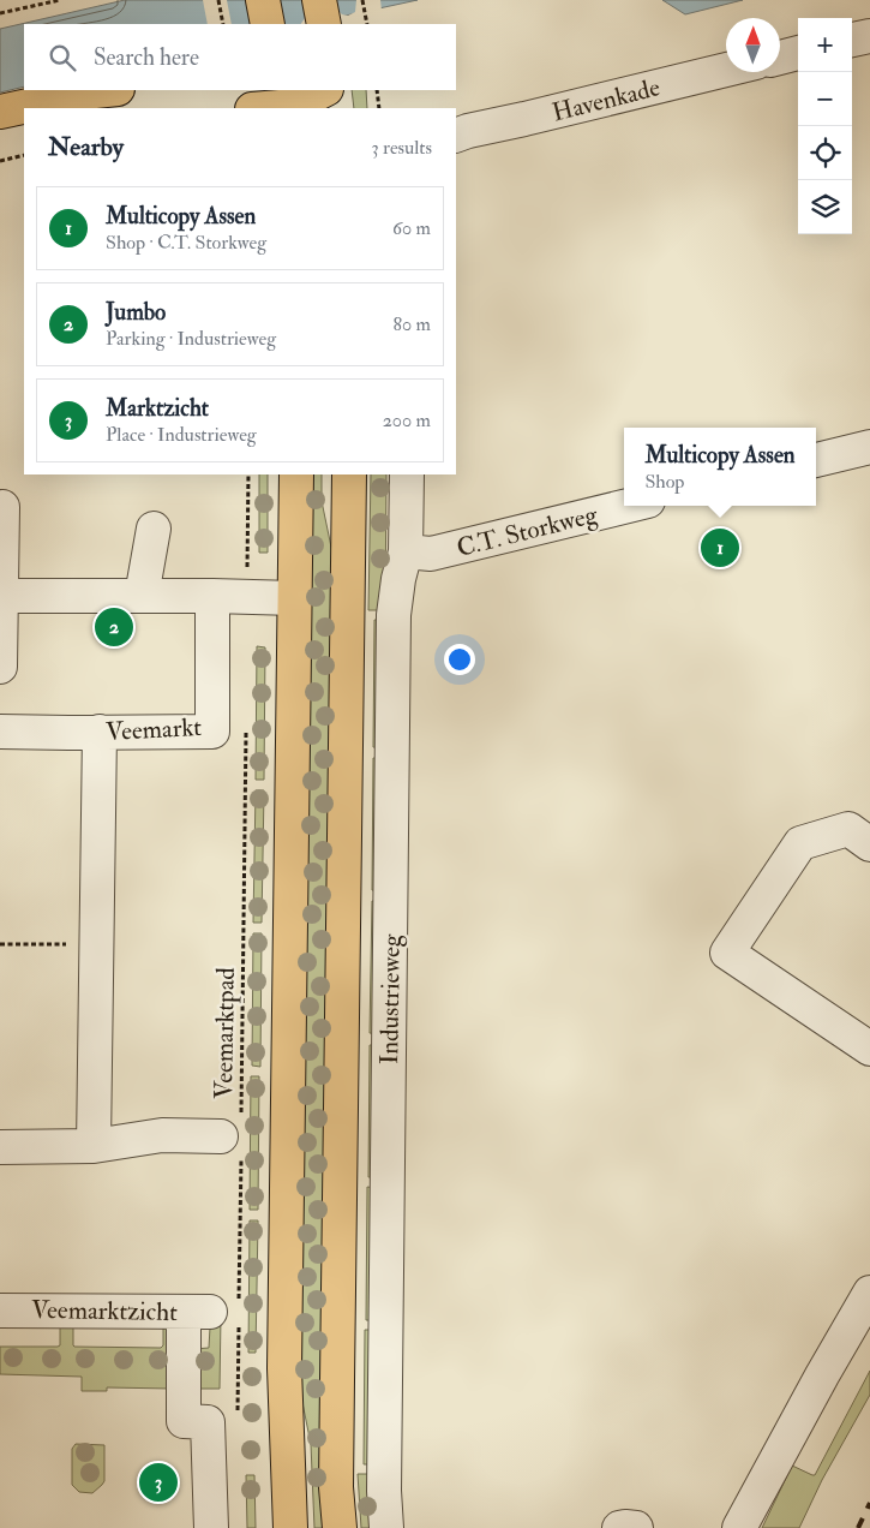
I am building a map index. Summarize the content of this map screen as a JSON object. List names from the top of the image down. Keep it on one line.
{"streets":{"main road":["Industrieweg"],"street":["Havenkade","C.T. Storkweg","Veemarkt","Veemarktzicht"],"path":["Veemarktpad"]},"crossings":[["C.T. Storkweg","Industrieweg"]],"north":"top","page":{"map_buttons":["+","−"],"search":"Search here","heading":["Nearby","3 results"],"list":[{"mark":"1","name":"Multicopy Assen","note":"Shop · C.T. Storkweg","value":"60 m"},{"mark":"2","name":"Jumbo","note":"Parking · Industrieweg","value":"80 m"},{"mark":"3","name":"Marktzicht","note":"Place · Industrieweg","value":"200 m"}],"popup":["Multicopy Assen","Shop"],"pins":["1","2","3"]}}
